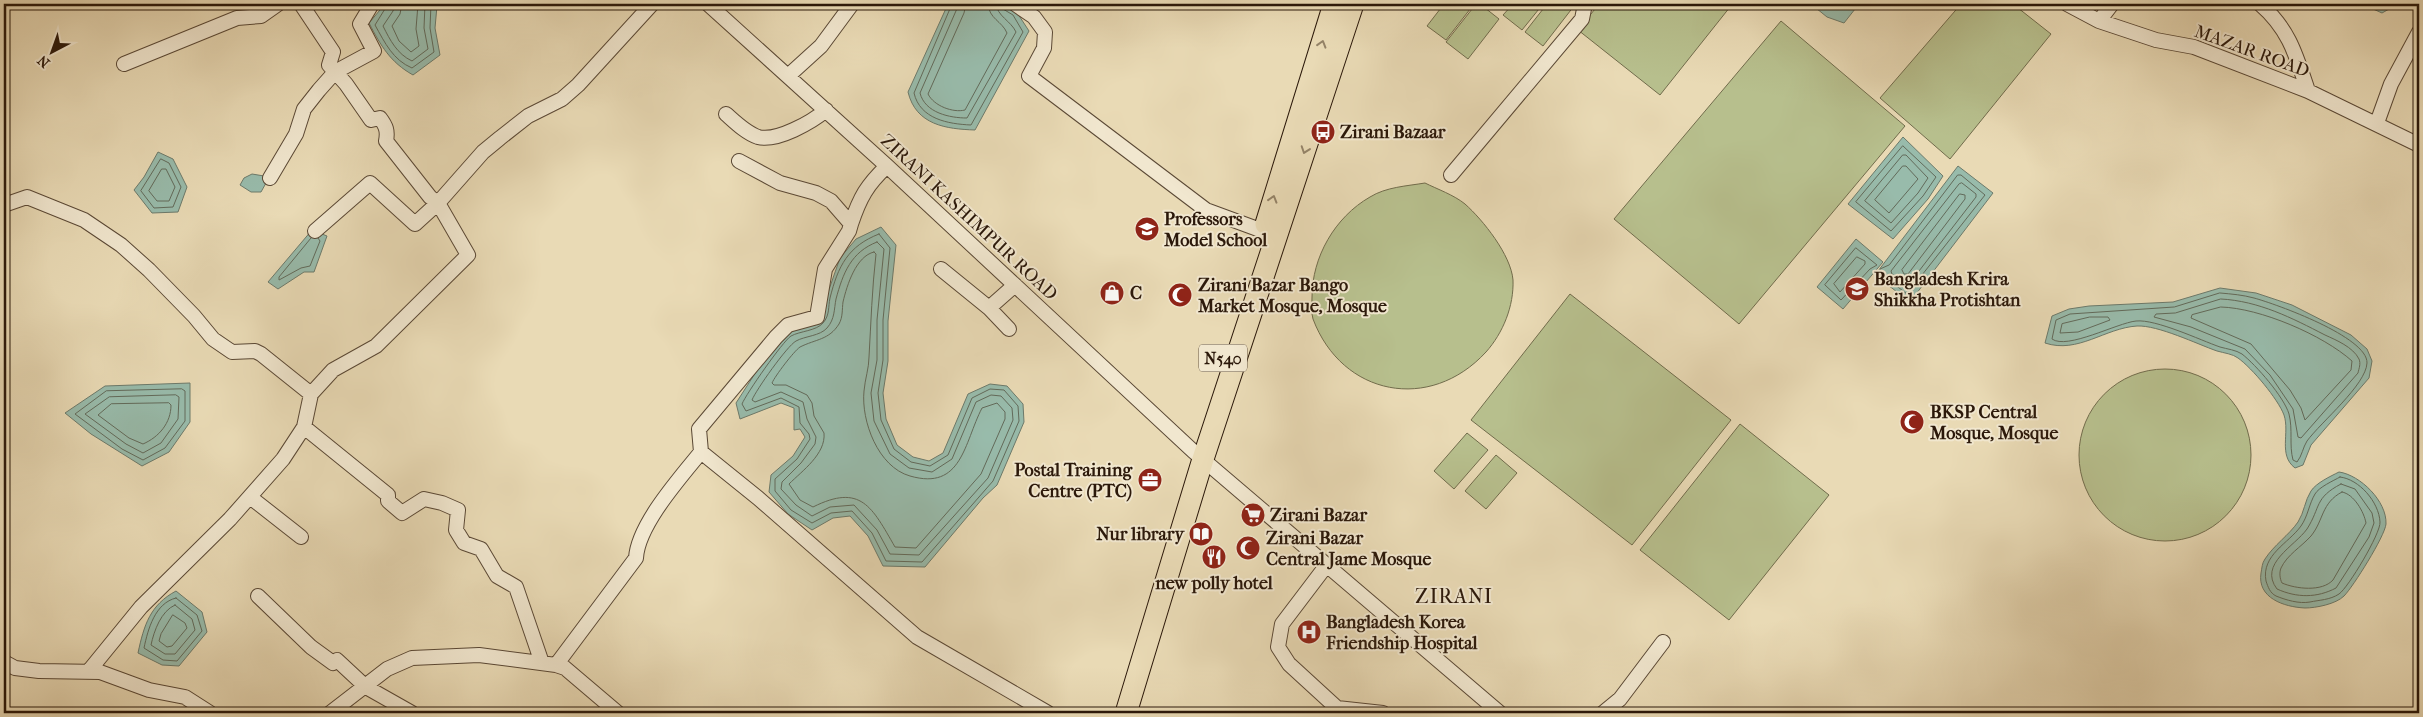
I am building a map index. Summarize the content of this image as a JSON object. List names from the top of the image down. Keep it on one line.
{"streets":{"highway":["N540"],"street":["MAZAR ROAD","ZIRANI KASHIMPUR ROAD"]},"crossings":[["ZIRANI KASHIMPUR ROAD","N540"]],"districts":["ZIRANI"],"places":{"bus stop":["Zirani Bazaar"],"school or university":["Professors Model School","Bangladesh Krira Shikkha Protishtan"],"shop":["C"],"mosque":["Zirani Bazar Bango Market Mosque, Mosque","BKSP Central Mosque, Mosque","Zirani Bazar Central Jame Mosque"],"office":["Postal Training Centre (PTC)"],"supermarket":["Zirani Bazar"],"library":["Nur library"],"restaurant":["new polly hotel"],"hospital":["Bangladesh Korea Friendship Hospital"]},"north":"bottom left"}
